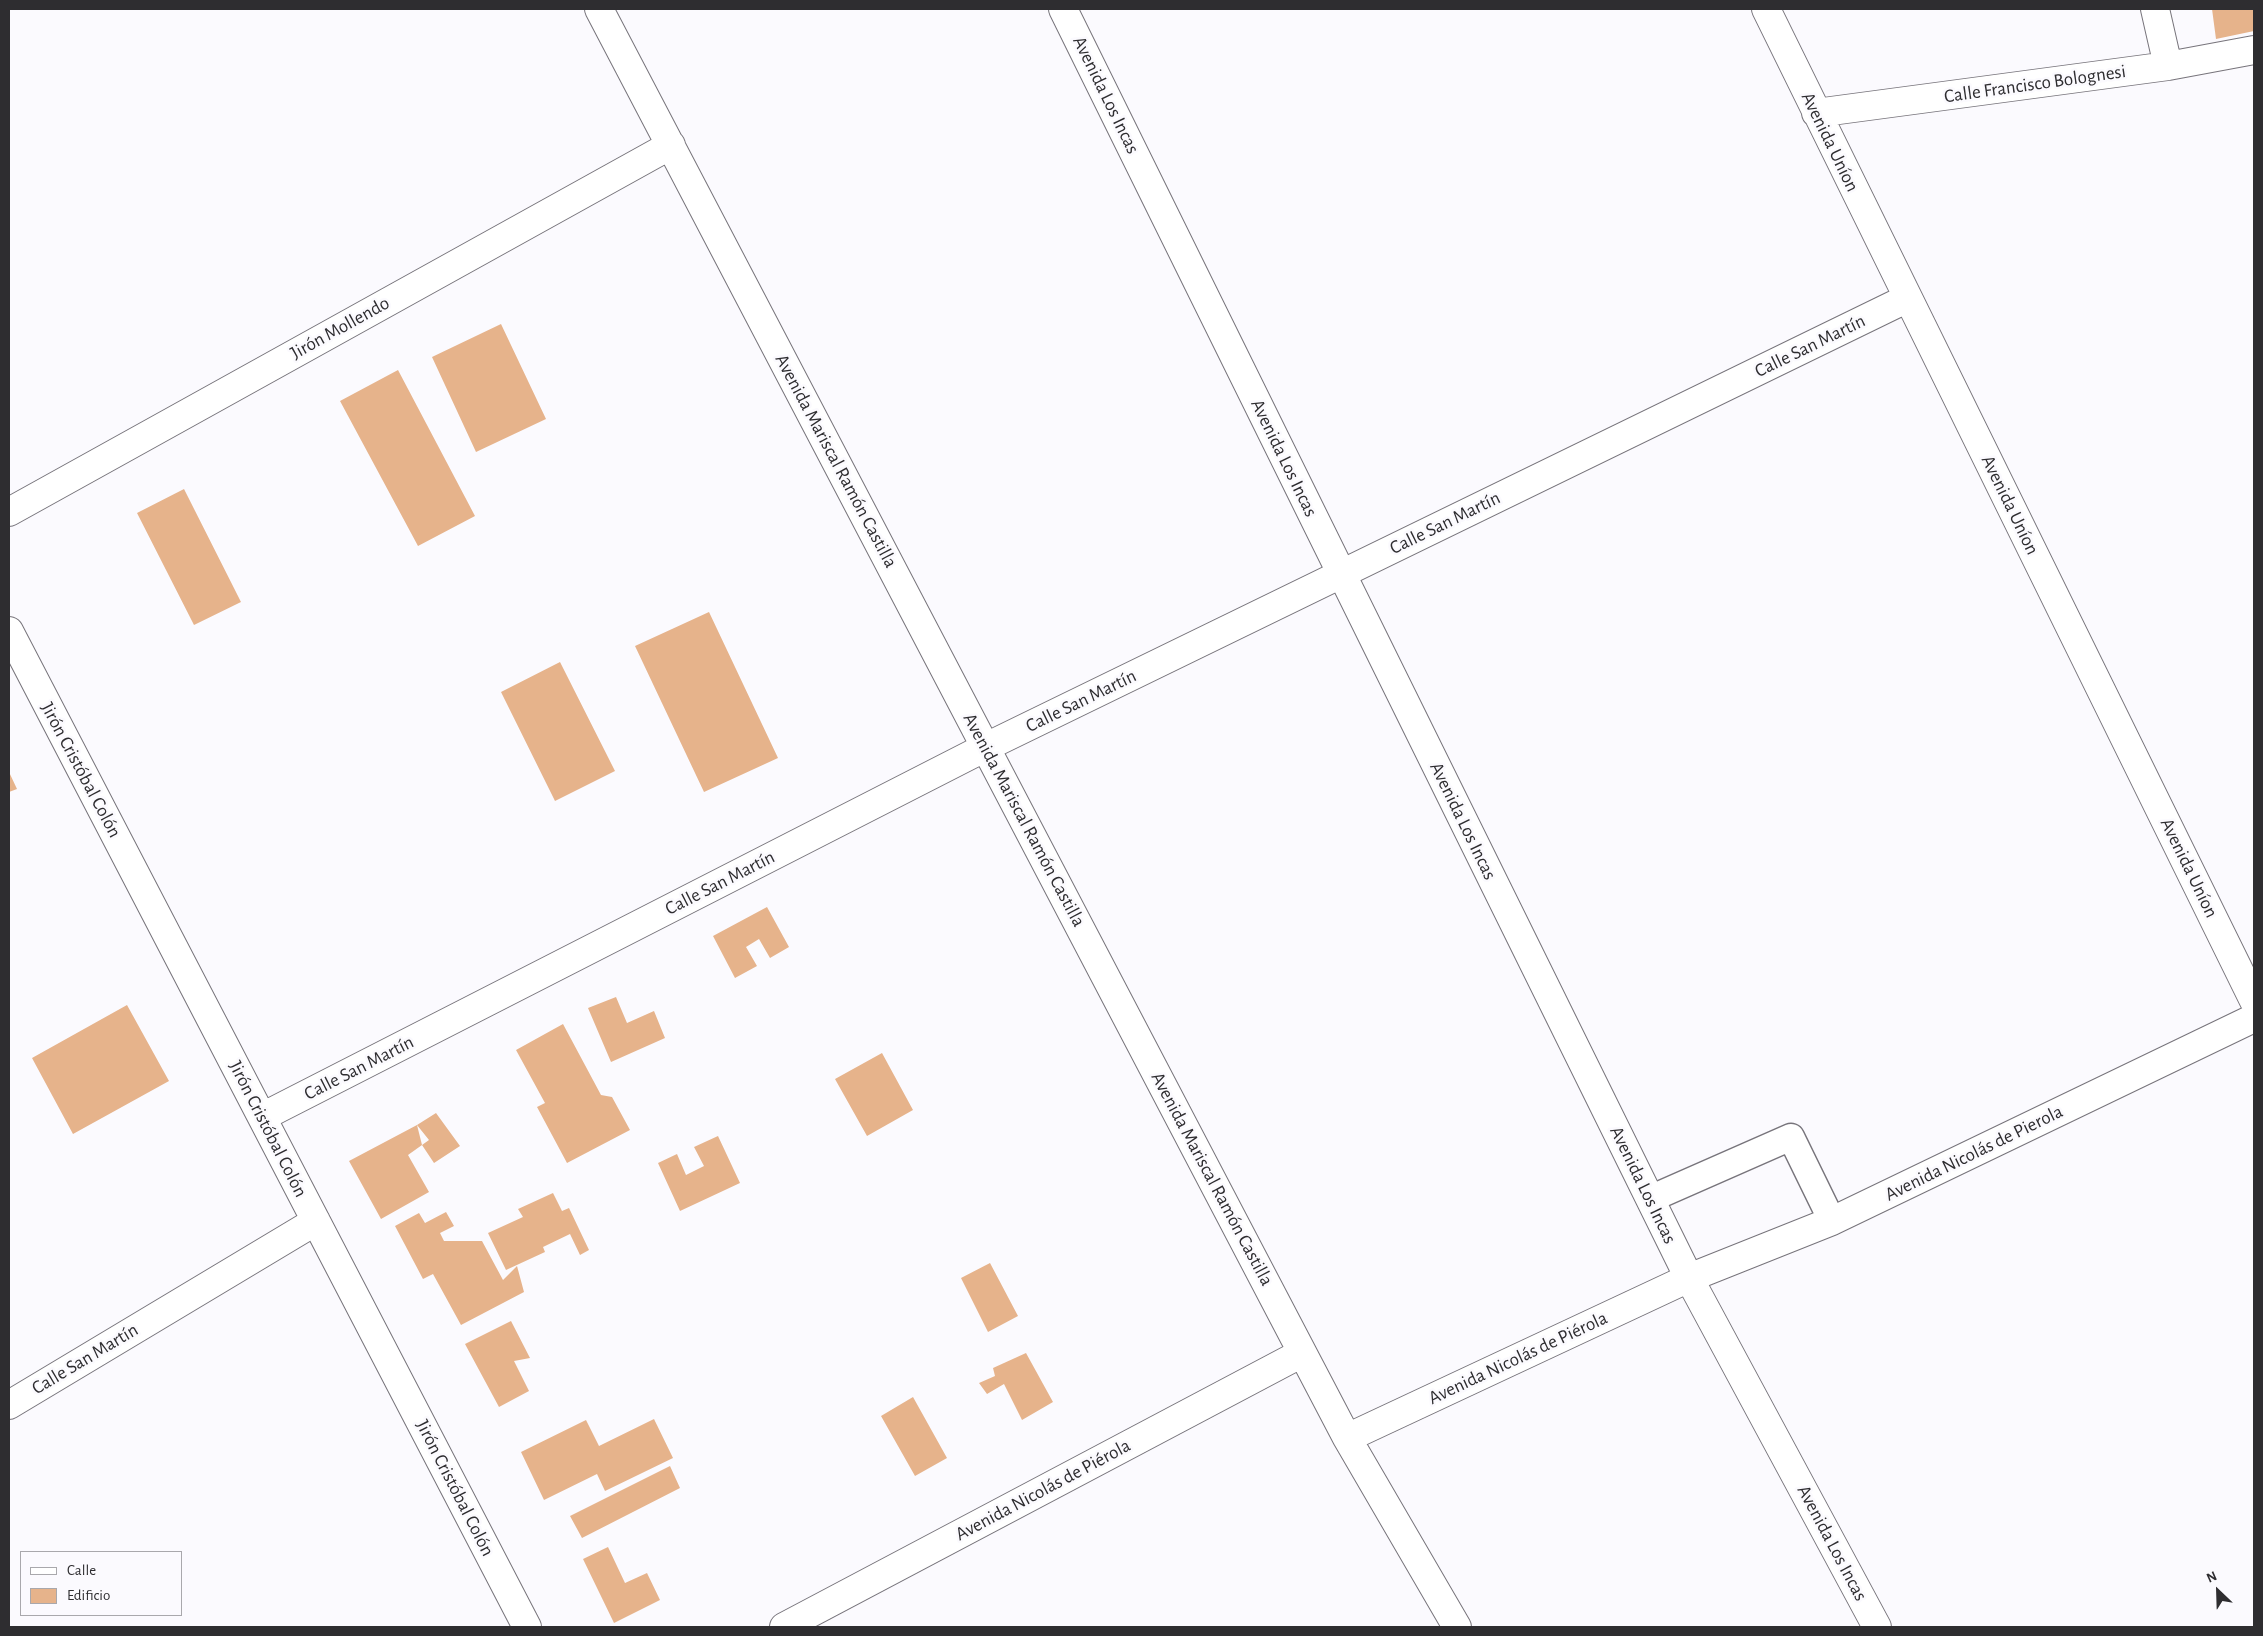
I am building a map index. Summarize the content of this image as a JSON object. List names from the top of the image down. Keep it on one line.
{"streets":{"street":["Calle Francisco Bolognesi","Avenida Los Incas","Avenida Uníon","Jirón Mollendo","Calle San Martín","Avenida Mariscal Ramón Castilla","Jirón Cristóbal Colón","Avenida Nicolás de Pierola","Avenida Nicolás de Piérola"]},"crossings":[["Calle Francisco Bolognesi","Avenida Uníon"],["Avenida Los Incas","Calle San Martín"],["Avenida Los Incas","Avenida Nicolás de Pierola"],["Avenida Los Incas","Avenida Nicolás de Piérola"],["Avenida Uníon","Calle San Martín"],["Jirón Mollendo","Avenida Mariscal Ramón Castilla"],["Calle San Martín","Avenida Mariscal Ramón Castilla"],["Calle San Martín","Jirón Cristóbal Colón"],["Avenida Mariscal Ramón Castilla","Avenida Nicolás de Piérola"],["Avenida Nicolás de Pierola","Avenida Nicolás de Piérola"]],"legend":["Calle","Edificio"],"north":"top left"}
